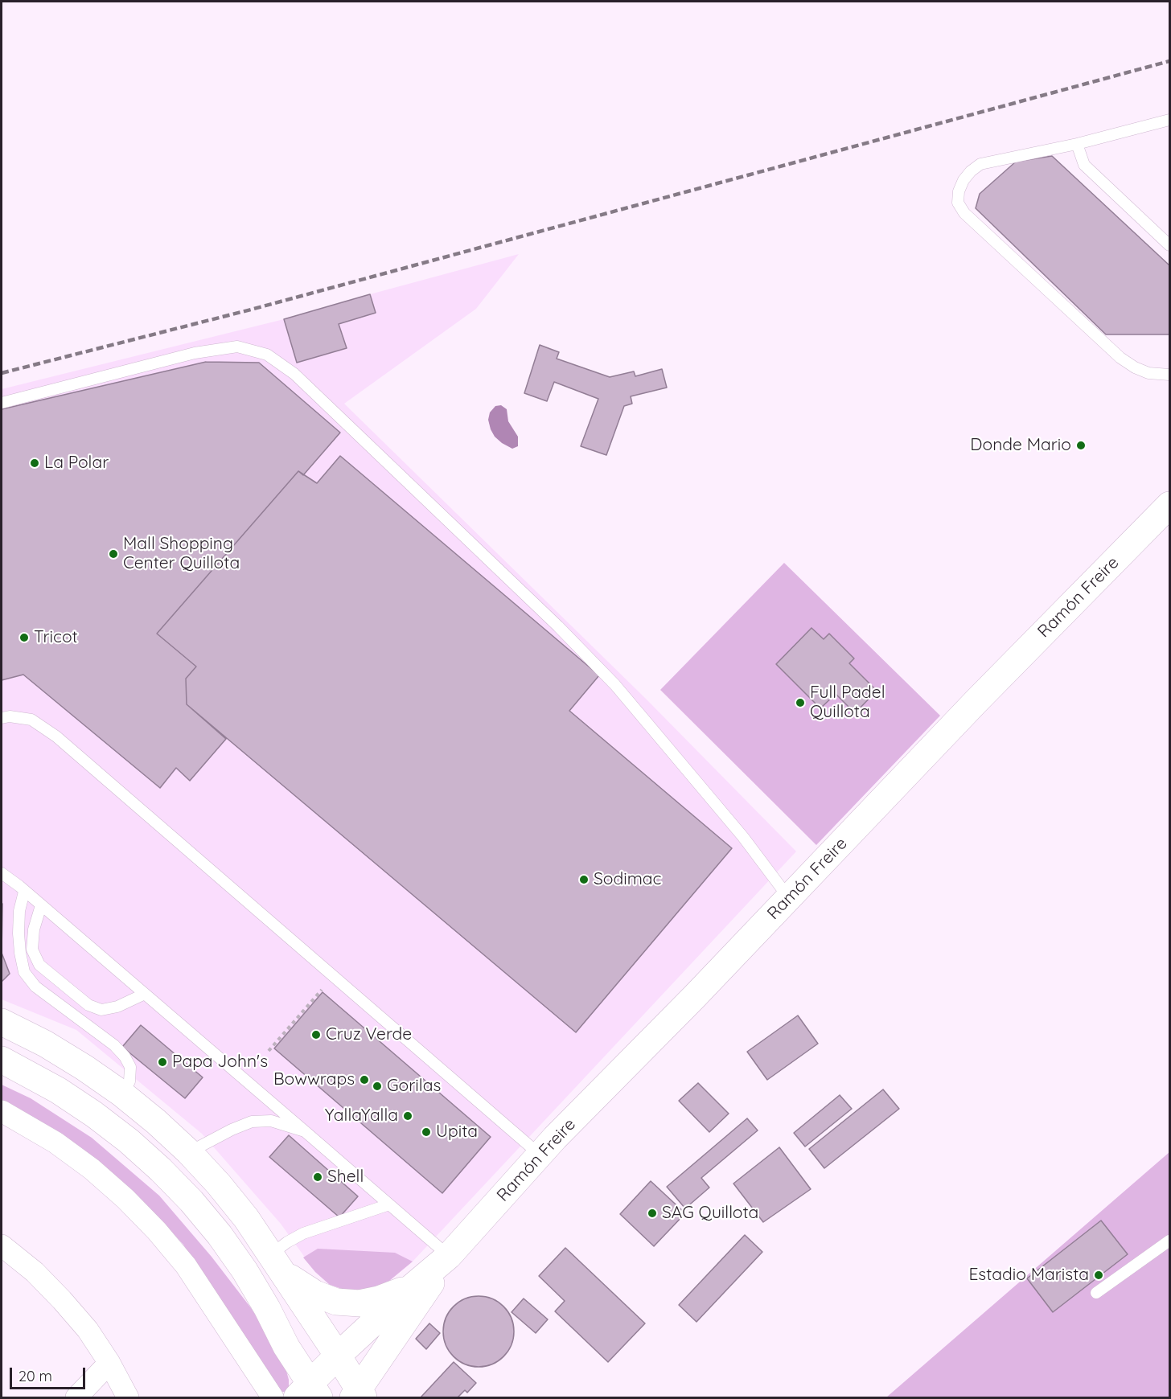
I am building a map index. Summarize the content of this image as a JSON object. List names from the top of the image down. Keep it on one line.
{"streets":{"main road":["Ramón Freire"]},"places":["Donde Mario","La Polar","Mall Shopping Center Quillota","Tricot","Full Padel Quillota","Sodimac","Cruz Verde","Papa John's","Bowwraps","Gorilas","YallaYalla","Upita","Shell","SAG Quillota","Estadio Marista"],"scale_bar":"20 m"}
